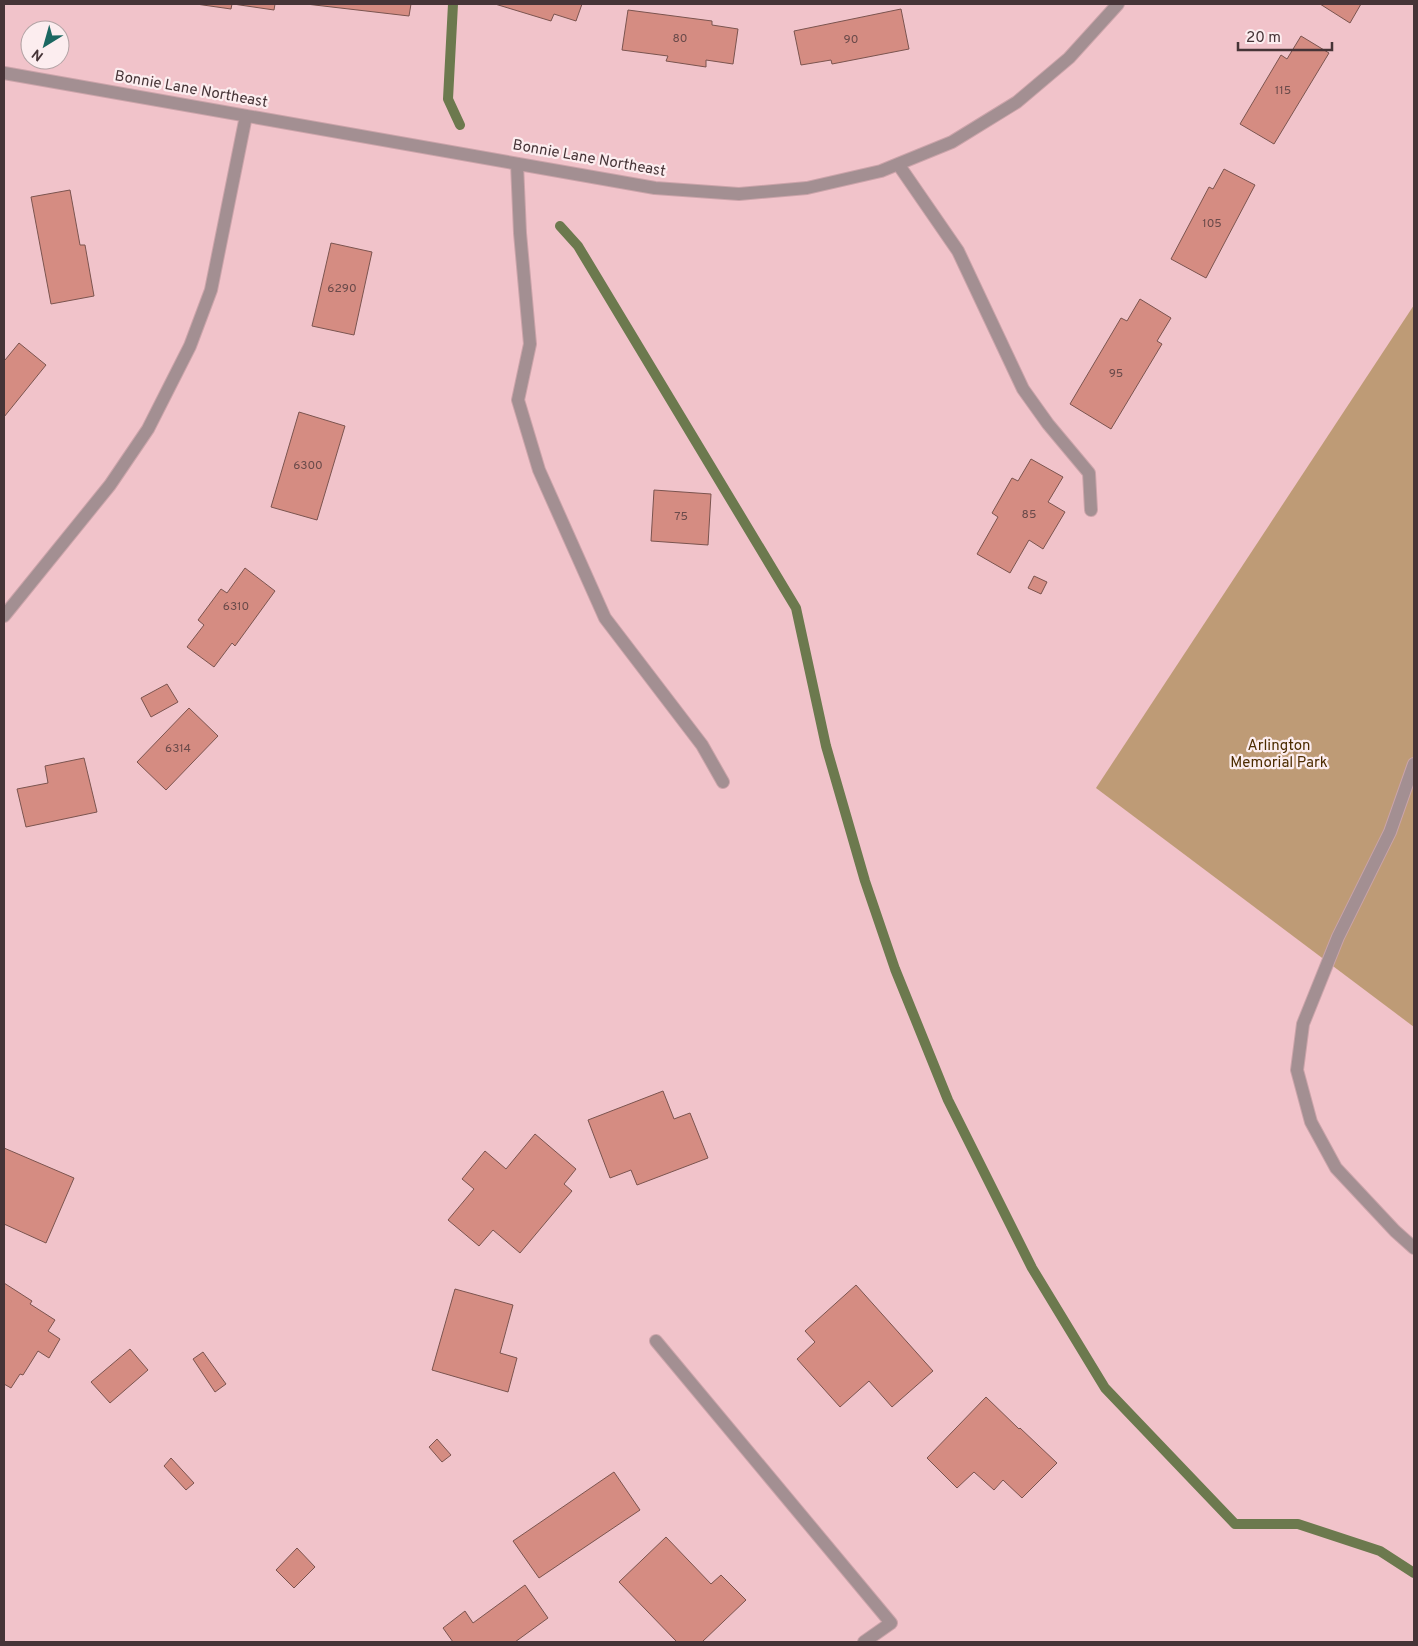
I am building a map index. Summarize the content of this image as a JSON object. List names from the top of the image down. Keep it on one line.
{"streets":{"street":["Bonnie Lane Northeast"]},"parks":["Arlington Memorial Park"],"house_numbers":["80","90","115","105","6290","95","6300","85","75","6310","6314"],"scale_bar":"20 m","north":"bottom left"}
